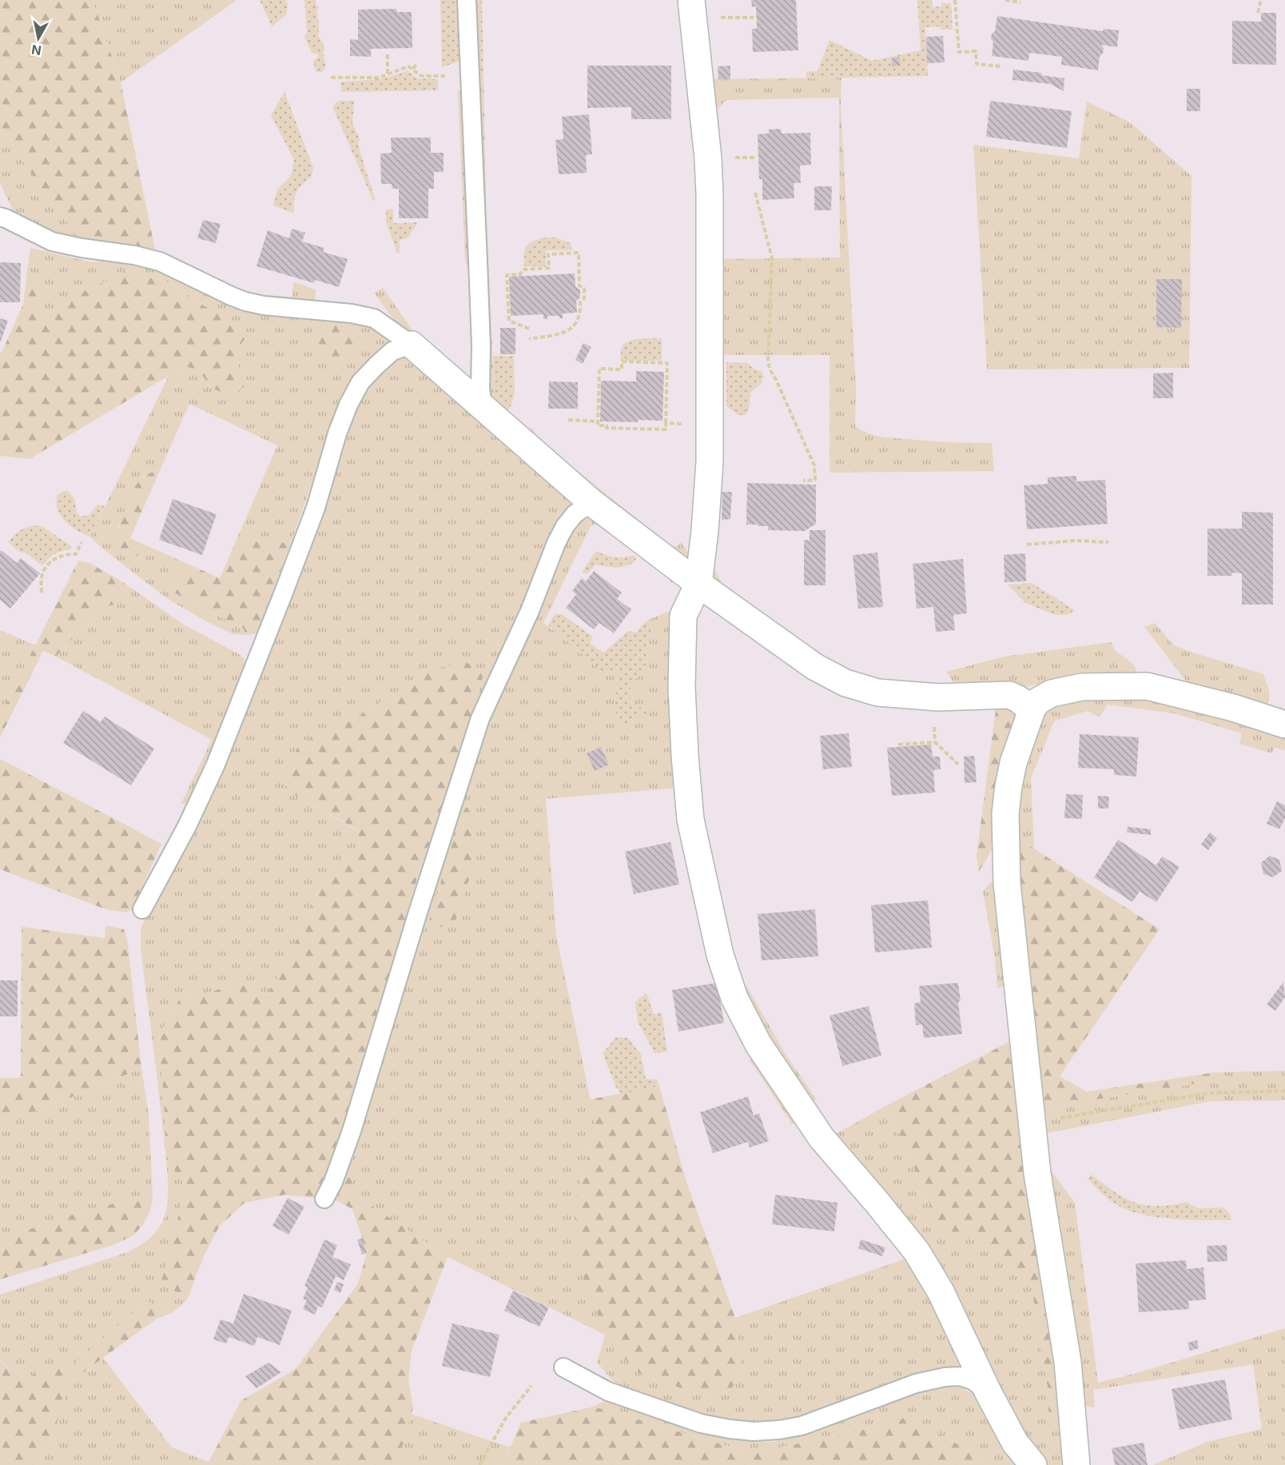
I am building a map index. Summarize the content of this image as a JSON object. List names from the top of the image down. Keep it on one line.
{"north":"bottom"}
